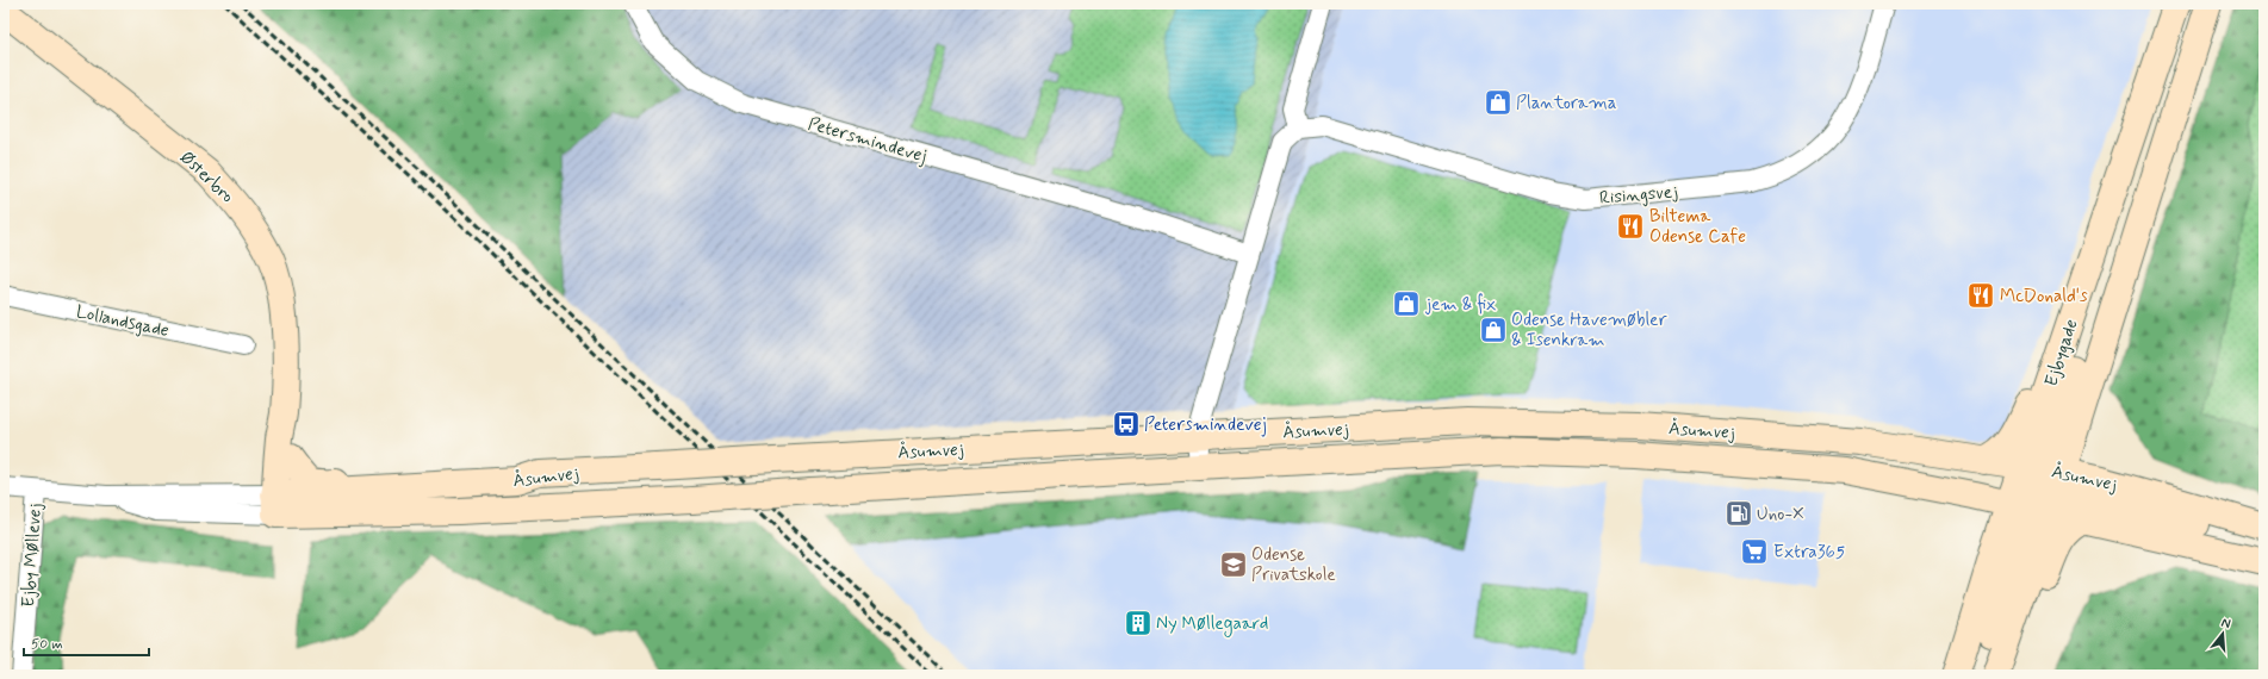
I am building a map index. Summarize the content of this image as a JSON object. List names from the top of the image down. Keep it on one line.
{"streets":{"street":["Petersmindevej","Østerbro","Risingsvej","Lollandsgade","Ejbygade","Åsumvej","Ejby Møllevej"]},"crossings":[["Østerbro","Åsumvej"],["Ejbygade","Åsumvej"]],"places":{"shop":["Plantorama","jem & fix","Odense Havemøbler & Isenkram"],"restaurant":["Biltema Odense Cafe","McDonald's"],"bus stop":["Petersmindevej"],"fuel station":["Uno-X"],"supermarket":["Extra365"],"school or university":["Odense Privatskole"],"building":["Ny Møllegaard"]},"scale_bar":"50 m","north":"top"}
